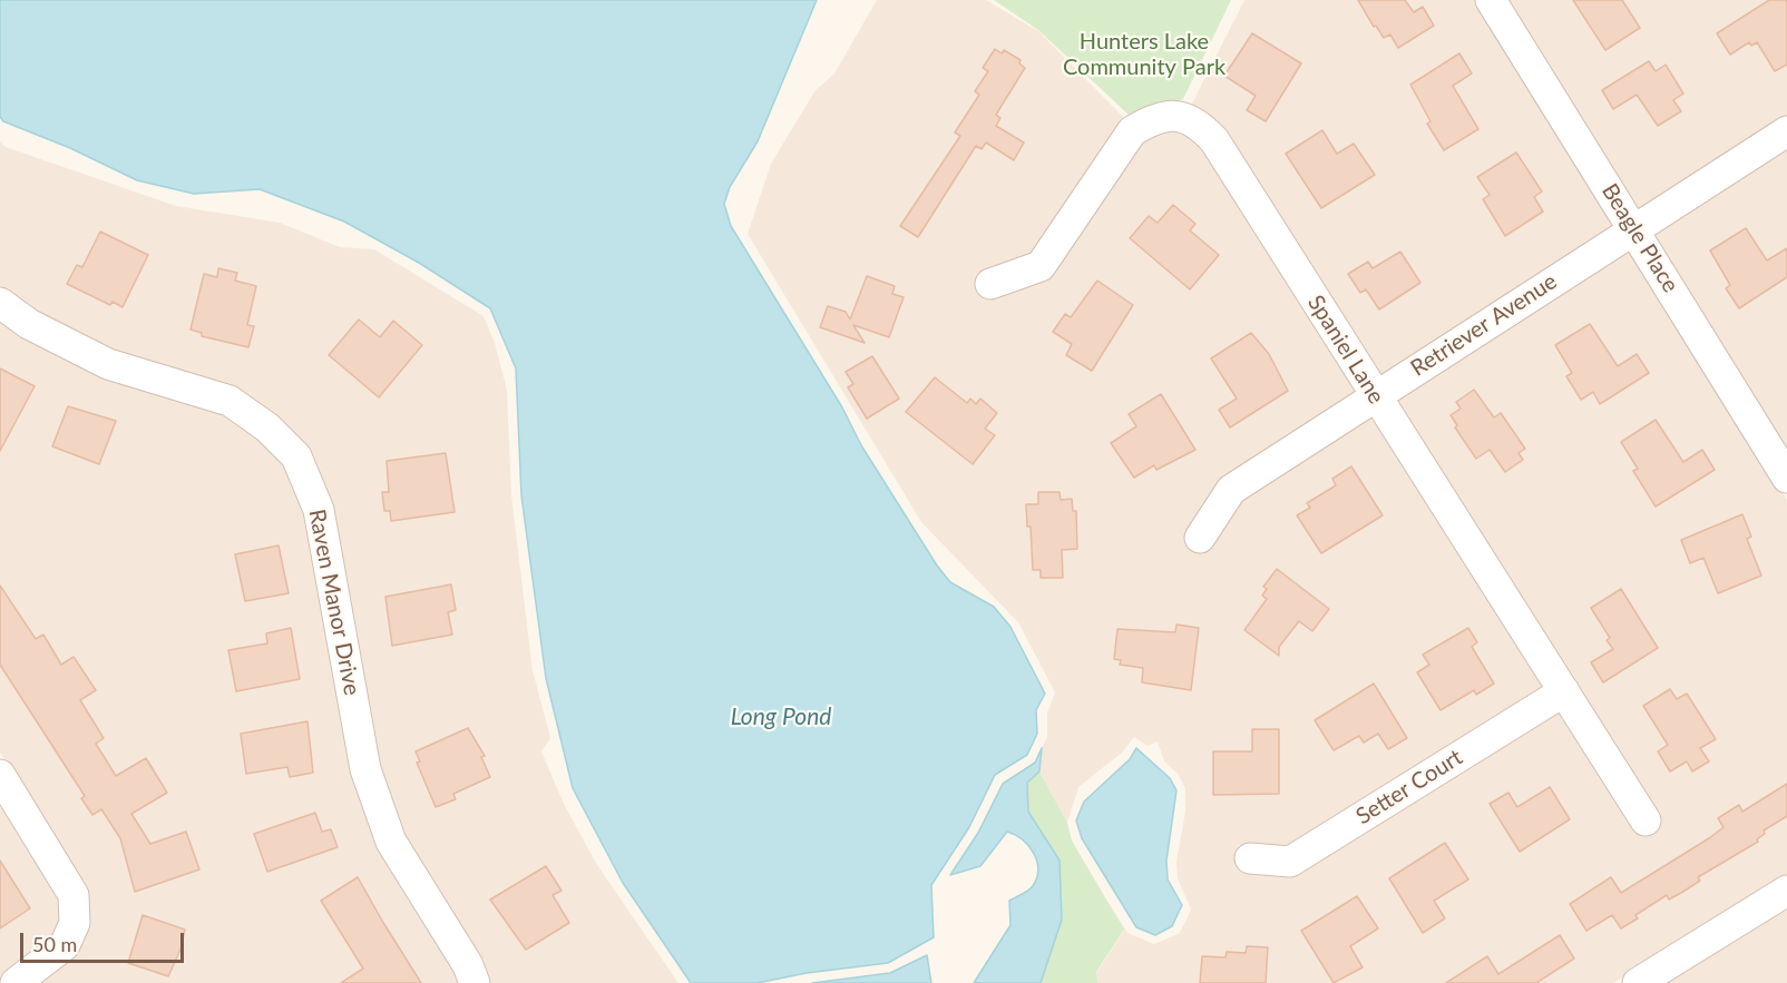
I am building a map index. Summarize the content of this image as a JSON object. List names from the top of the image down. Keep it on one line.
{"streets":{"street":["Beagle Place","Retriever Avenue","Spaniel Lane","Raven Manor Drive","Setter Court"]},"crossings":[["Beagle Place","Retriever Avenue"],["Retriever Avenue","Spaniel Lane"],["Spaniel Lane","Setter Court"]],"water":["Long Pond"],"parks":["Hunters Lake Community Park"],"scale_bar":"50 m"}
